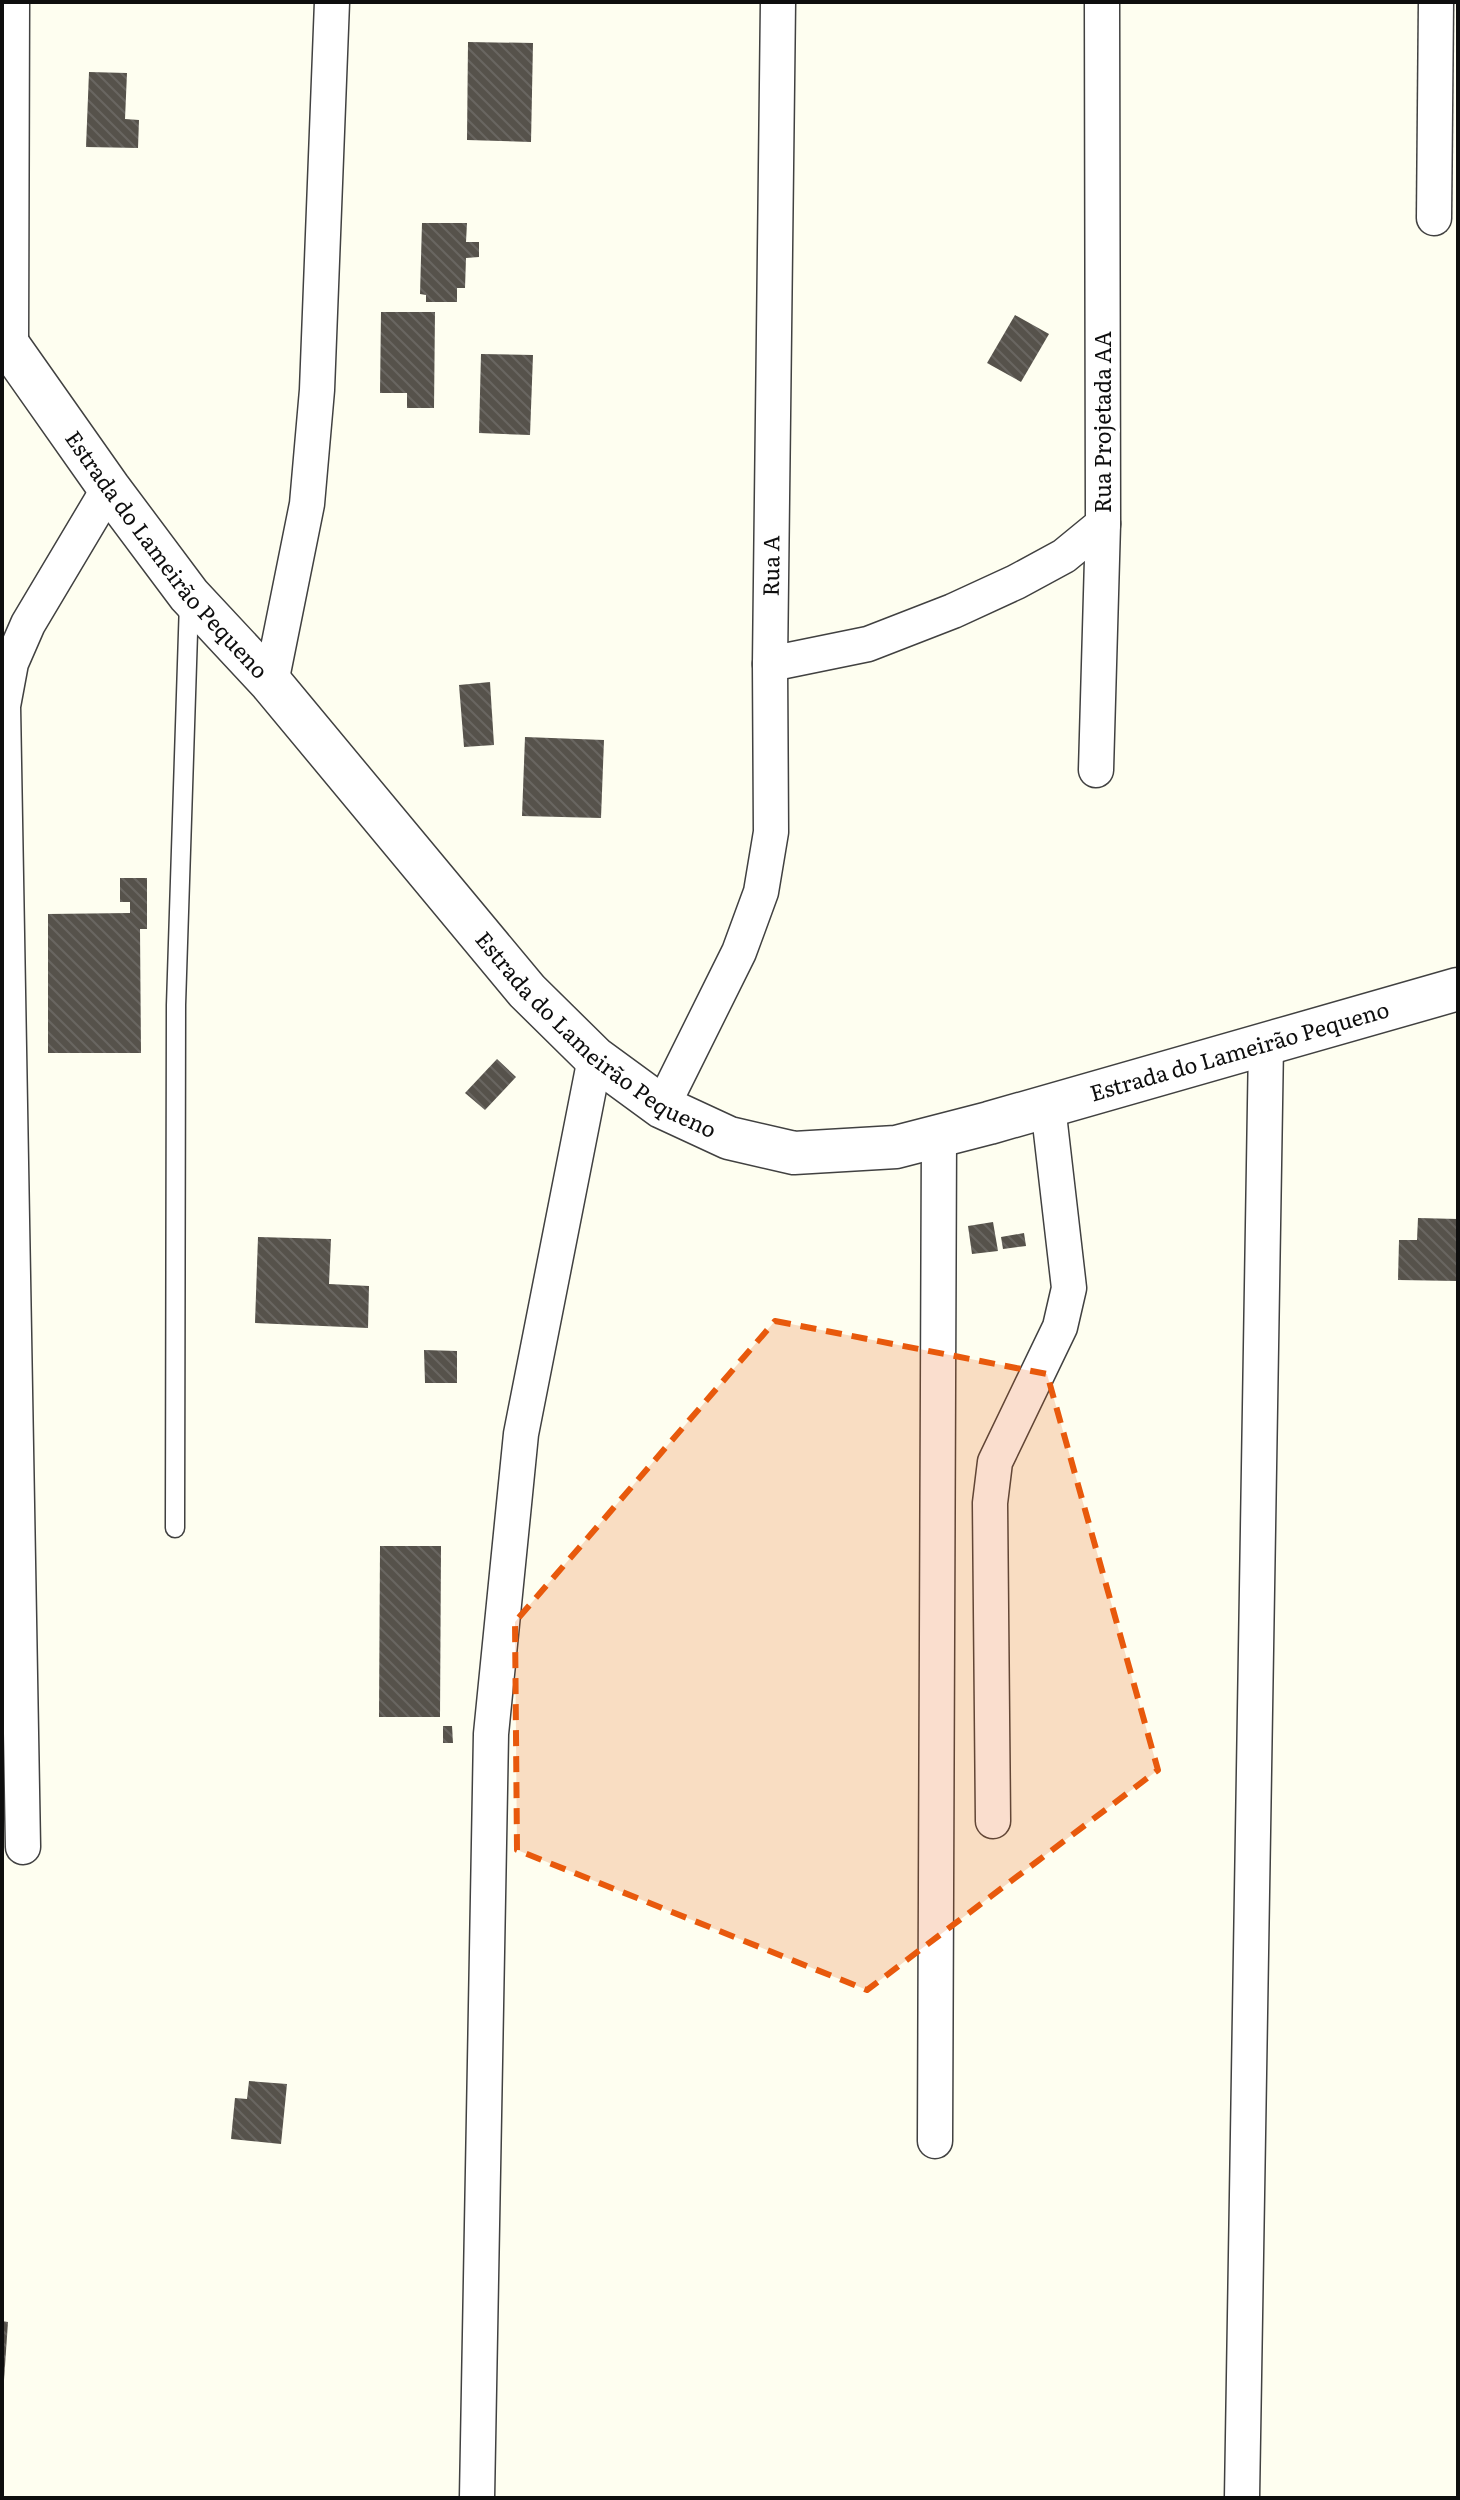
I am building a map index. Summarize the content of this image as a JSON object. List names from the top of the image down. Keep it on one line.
{"streets":{"street":["Rua Projetada AA","Estrada do Lameirão Pequeno","Rua A"]},"crossings":[["Rua Projetada AA","Rua A"],["Estrada do Lameirão Pequeno","Rua A"]]}
